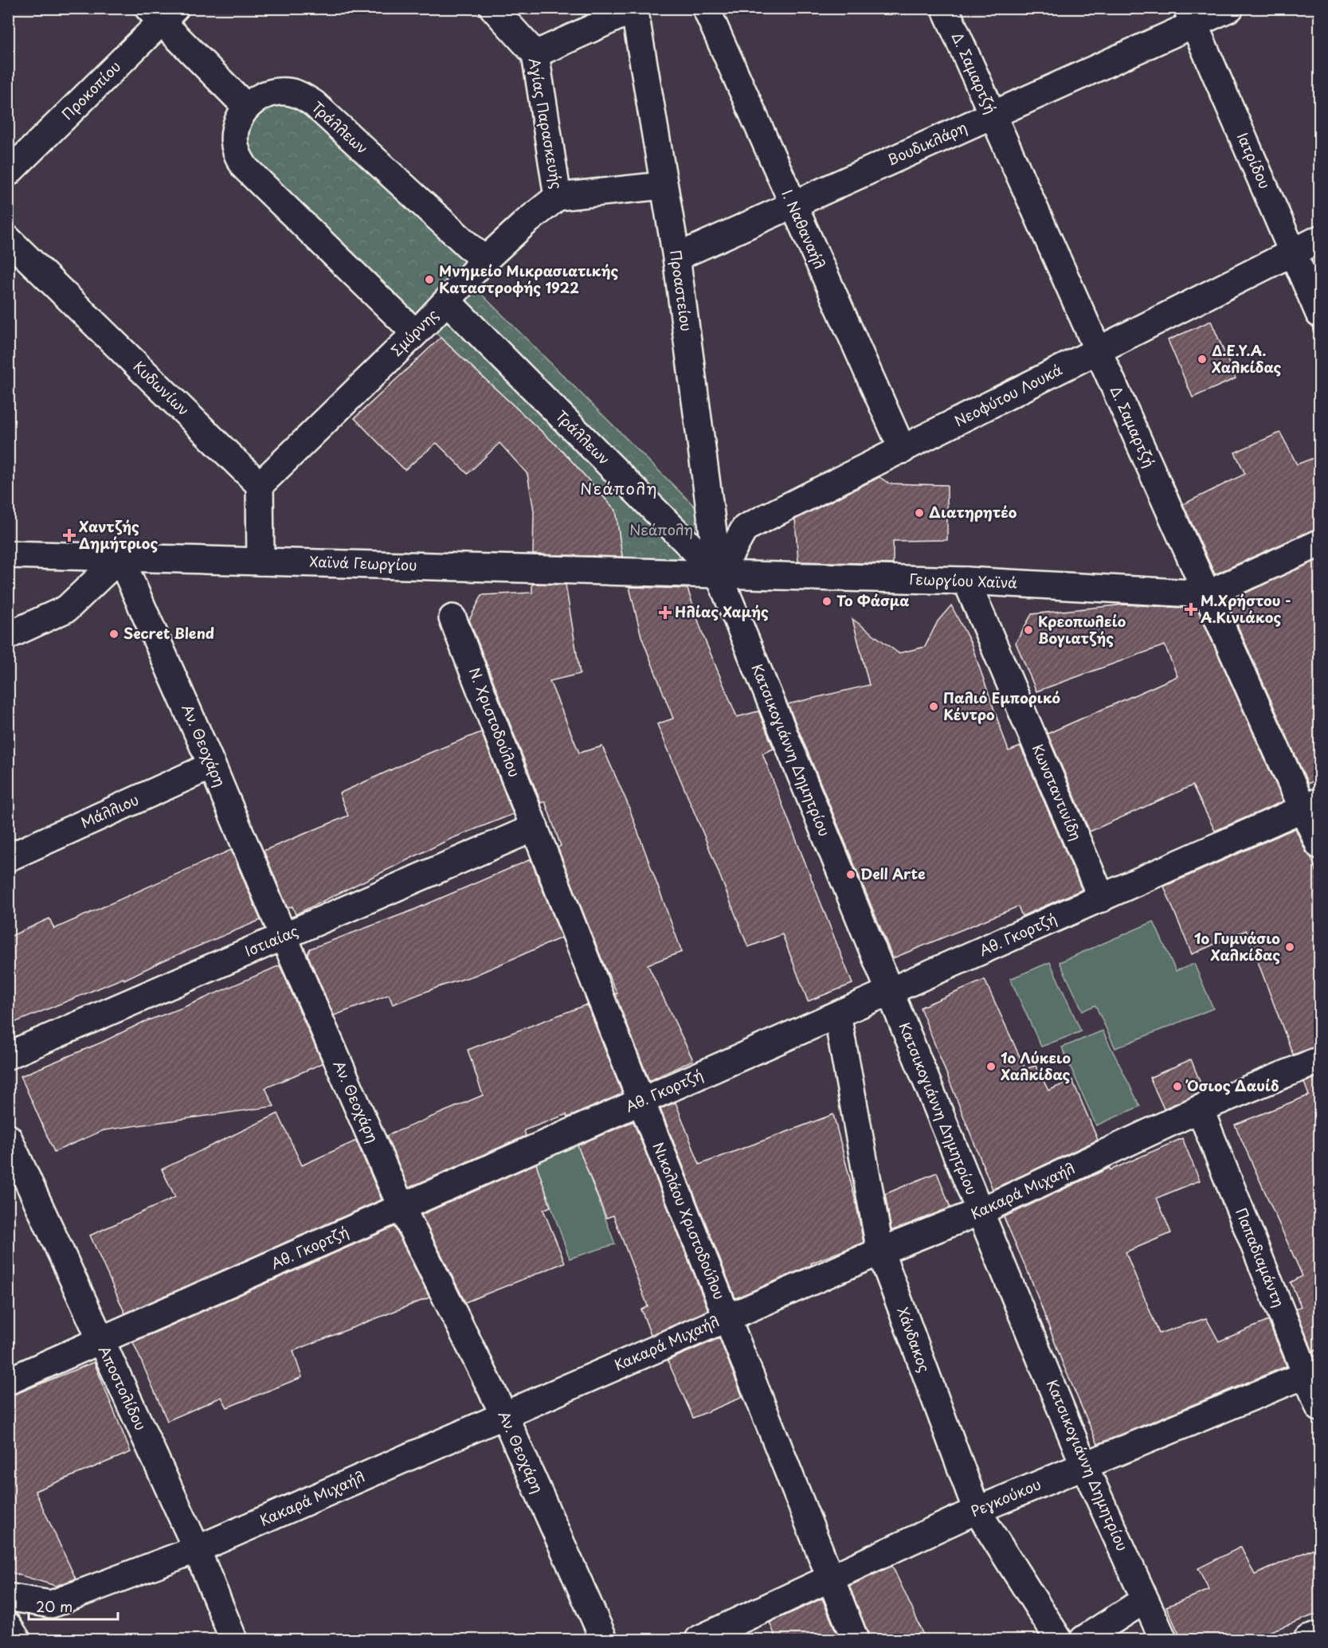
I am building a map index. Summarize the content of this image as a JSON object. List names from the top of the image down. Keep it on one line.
{"streets":{"street":["Δ. Σαμαρτζή","Προκοπίου","Αγίας Παρασκευής","Τράλλεων","Βουδικλάρη","Ιατρίδου","Ι. Ναθαναήλ","Προαστείου","Σμύρνης","Κυδωνίων","Νεοφύτου Λουκά","Χαϊνά Γεωργίου","Γεωργίου Χαϊνά","Ν. Χριστοδούλου","Αν. Θεοχάρη","Κατσικογιάννη Δημητρίου","Κωνσταντινίδη","Μάλλιου","Αθ. Γκορτζή","Ιστιαίας","Κακαρά Μιχαήλ","Νικολάου Χριστοδούλου","Παπαδιαμάντη","Χάνδακος","Αποστολίδου","Ρεγκούκου"]},"crossings":[["Δ. Σαμαρτζή","Βουδικλάρη"],["Δ. Σαμαρτζή","Νεοφύτου Λουκά"],["Δ. Σαμαρτζή","Γεωργίου Χαϊνά"],["Δ. Σαμαρτζή","Αθ. Γκορτζή"],["Αγίας Παρασκευής","Σμύρνης"],["Τράλλεων","Προαστείου"],["Τράλλεων","Σμύρνης"],["Τράλλεων","Νεοφύτου Λουκά"],["Τράλλεων","Χαϊνά Γεωργίου"],["Τράλλεων","Γεωργίου Χαϊνά"],["Τράλλεων","Κατσικογιάννη Δημητρίου"],["Βουδικλάρη","Ιατρίδου"],["Βουδικλάρη","Ι. Ναθαναήλ"],["Βουδικλάρη","Προαστείου"],["Ιατρίδου","Νεοφύτου Λουκά"],["Ι. Ναθαναήλ","Νεοφύτου Λουκά"],["Προαστείου","Νεοφύτου Λουκά"],["Προαστείου","Χαϊνά Γεωργίου"],["Προαστείου","Γεωργίου Χαϊνά"],["Προαστείου","Κατσικογιάννη Δημητρίου"],["Σμύρνης","Κυδωνίων"],["Νεοφύτου Λουκά","Χαϊνά Γεωργίου"],["Νεοφύτου Λουκά","Γεωργίου Χαϊνά"],["Νεοφύτου Λουκά","Κατσικογιάννη Δημητρίου"],["Χαϊνά Γεωργίου","Γεωργίου Χαϊνά"],["Χαϊνά Γεωργίου","Αν. Θεοχάρη"],["Χαϊνά Γεωργίου","Κατσικογιάννη Δημητρίου"],["Γεωργίου Χαϊνά","Κατσικογιάννη Δημητρίου"],["Γεωργίου Χαϊνά","Κωνσταντινίδη"],["Ν. Χριστοδούλου","Ιστιαίας"],["Ν. Χριστοδούλου","Νικολάου Χριστοδούλου"],["Αν. Θεοχάρη","Μάλλιου"],["Αν. Θεοχάρη","Αθ. Γκορτζή"],["Αν. Θεοχάρη","Ιστιαίας"],["Αν. Θεοχάρη","Κακαρά Μιχαήλ"],["Κατσικογιάννη Δημητρίου","Αθ. Γκορτζή"],["Κατσικογιάννη Δημητρίου","Κακαρά Μιχαήλ"],["Κατσικογιάννη Δημητρίου","Ρεγκούκου"],["Κωνσταντινίδη","Αθ. Γκορτζή"],["Αθ. Γκορτζή","Νικολάου Χριστοδούλου"],["Αθ. Γκορτζή","Χάνδακος"],["Αθ. Γκορτζή","Αποστολίδου"],["Ιστιαίας","Νικολάου Χριστοδούλου"],["Κακαρά Μιχαήλ","Νικολάου Χριστοδούλου"],["Κακαρά Μιχαήλ","Παπαδιαμάντη"],["Κακαρά Μιχαήλ","Χάνδακος"],["Κακαρά Μιχαήλ","Αποστολίδου"],["Νικολάου Χριστοδούλου","Ρεγκούκου"],["Παπαδιαμάντη","Ρεγκούκου"],["Χάνδακος","Ρεγκούκου"]],"districts":["Νεάπολη"],"parks":["Νεάπολη"],"places":{"other":["Μνημείο Μικρασιατικής Καταστροφής 1922","Δ.Ε.Υ.Α. Χαλκίδας","Διατηρητέο","Το Φάσμα","Κρεοπωλείο Βογιατζής","Secret Blend","Παλιό Εμπορικό Κέντρο","Dell Arte","1ο Γυμνάσιο Χαλκίδας","1ο Λύκειο Χαλκίδας","Όσιος Δαυίδ"],"health":["Χαντζής Δημήτριος","Μ.Χρήστου - Α.Κινιάκος","Ηλίας Χαμής"]},"scale_bar":"20 m"}
